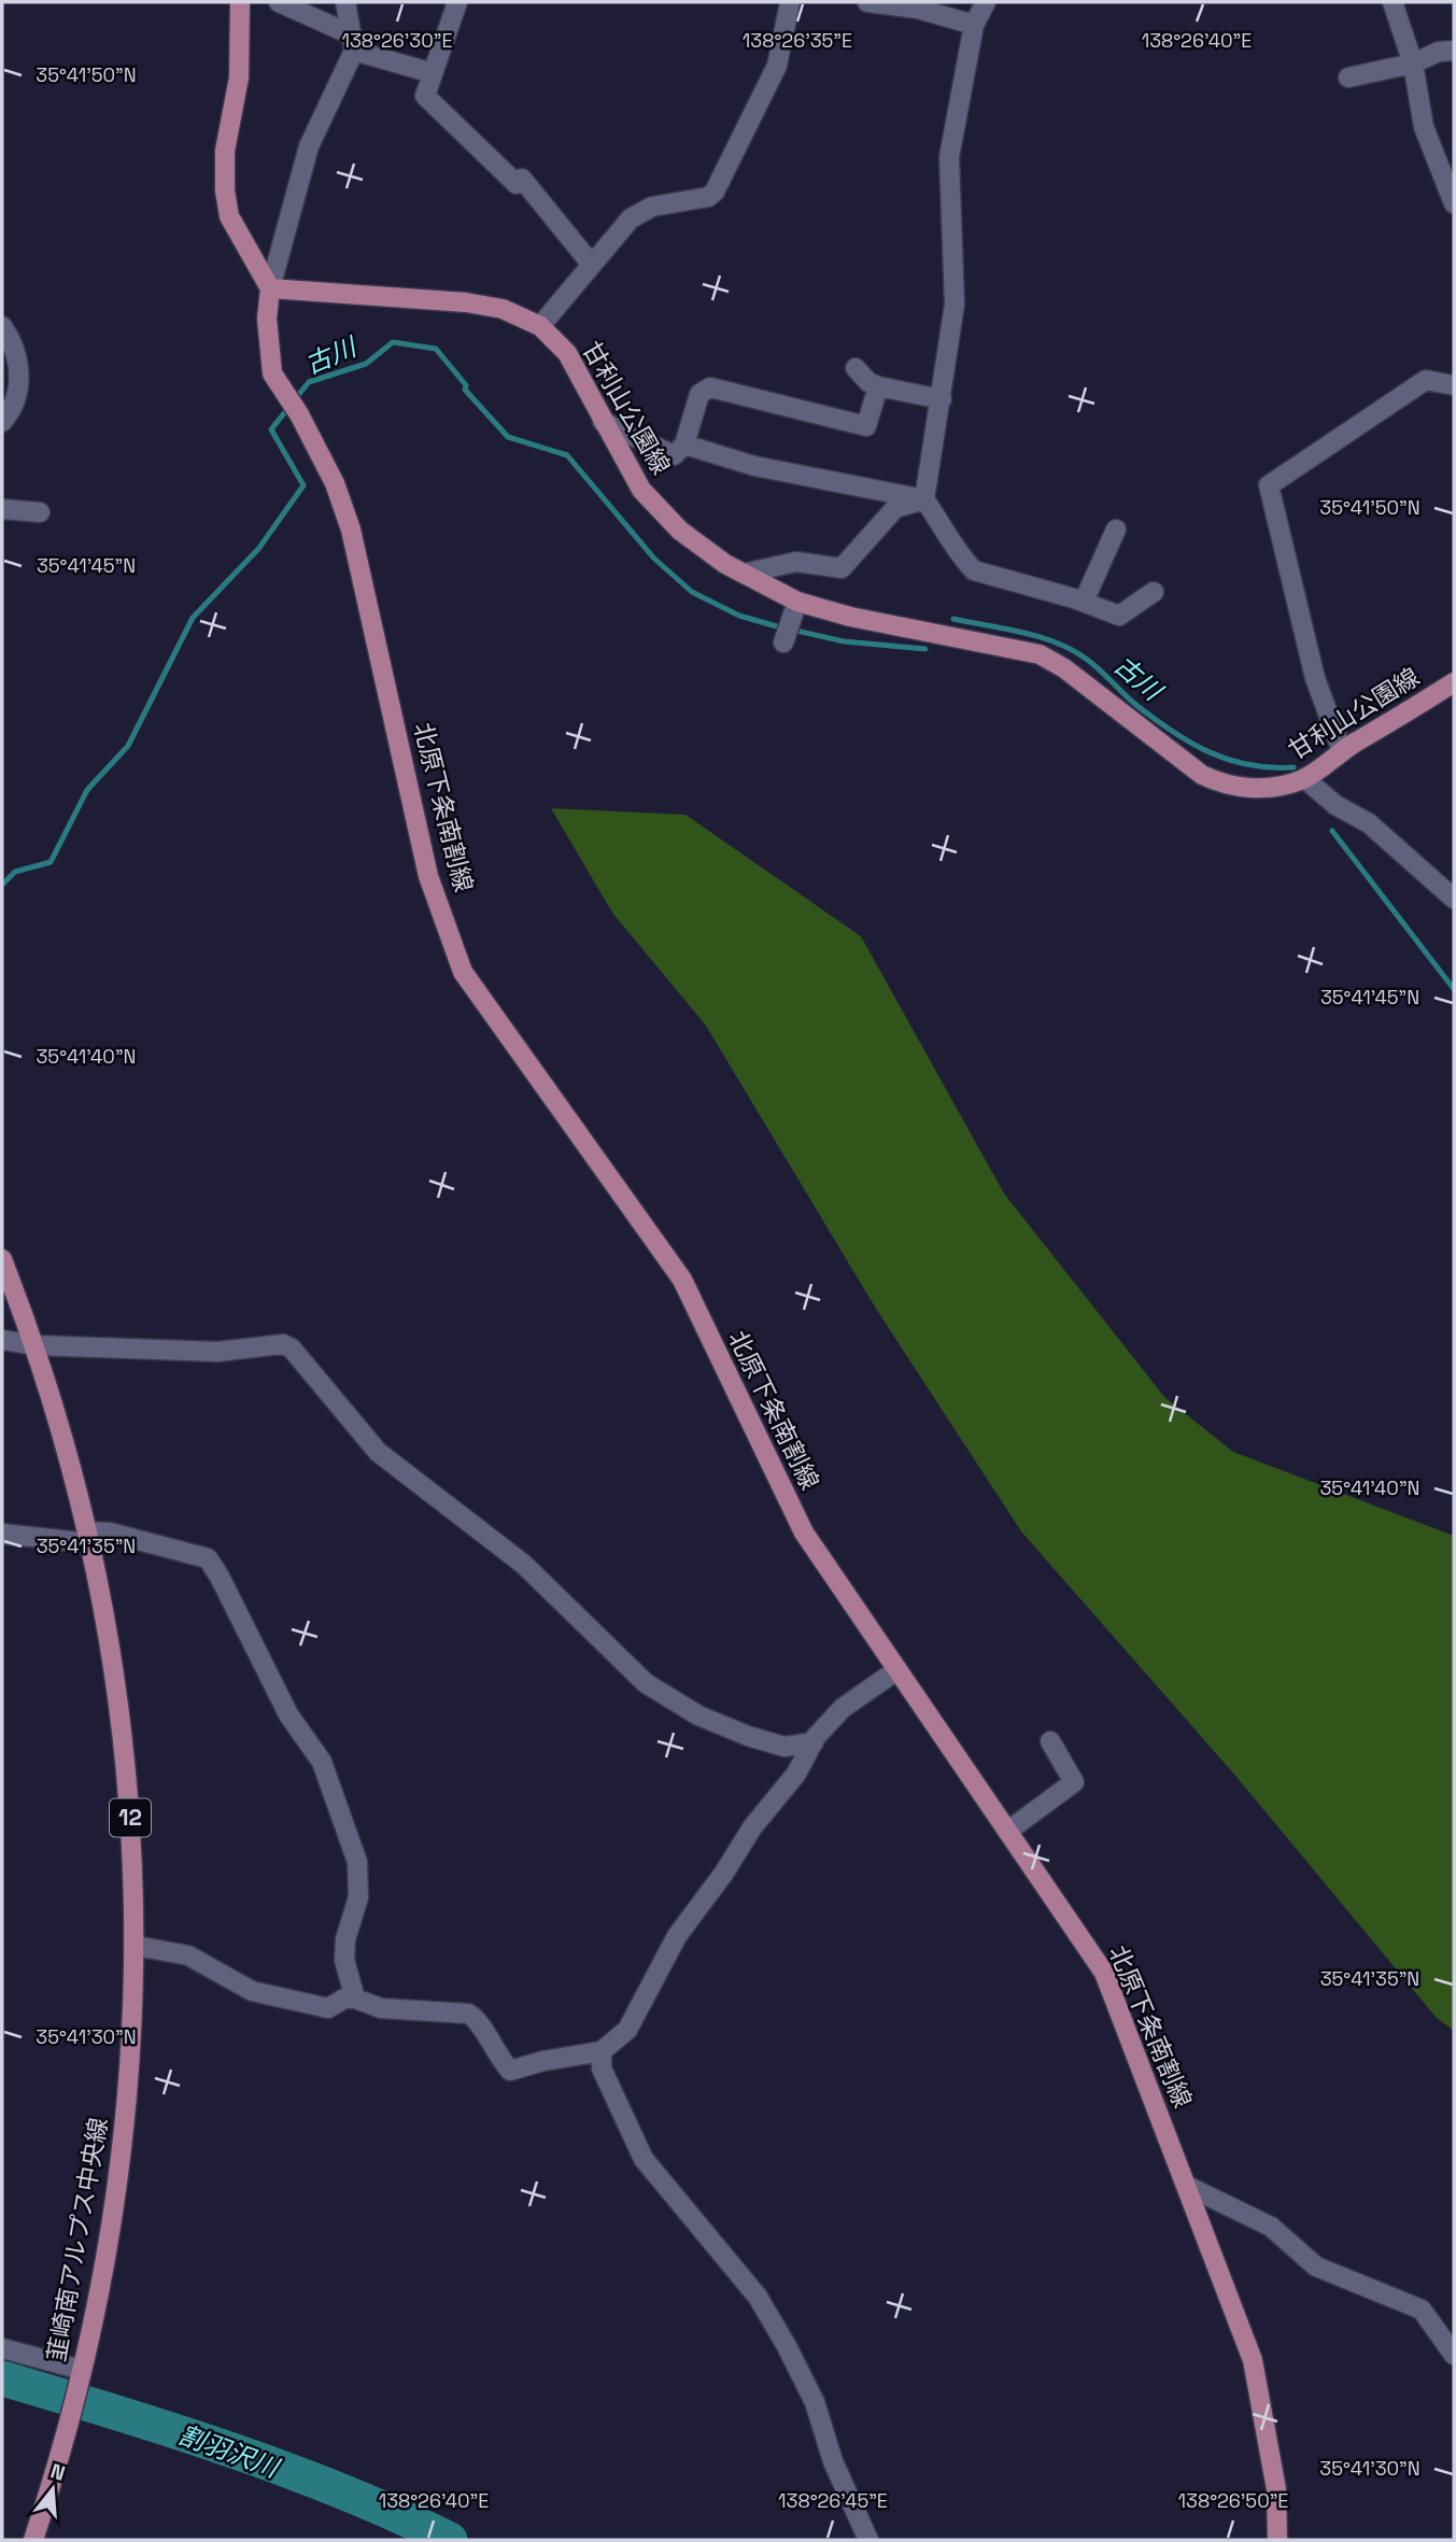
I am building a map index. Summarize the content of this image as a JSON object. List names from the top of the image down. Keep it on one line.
{"streets":{"main road":["甘利山公園線","北原下条南割線","12","韮崎南アルプス中央線"]},"crossings":[["甘利山公園線","北原下条南割線"],["12","韮崎南アルプス中央線"]],"water":["古川","割羽沢川"],"north":"top","coordinates":["138°26'30\"E","138°26'35\"E","138°26'40\"E","35°41'50\"N","35°41'45\"N","35°41'40\"N","35°41'35\"N","35°41'30\"N","138°26'45\"E","138°26'50\"E"]}
